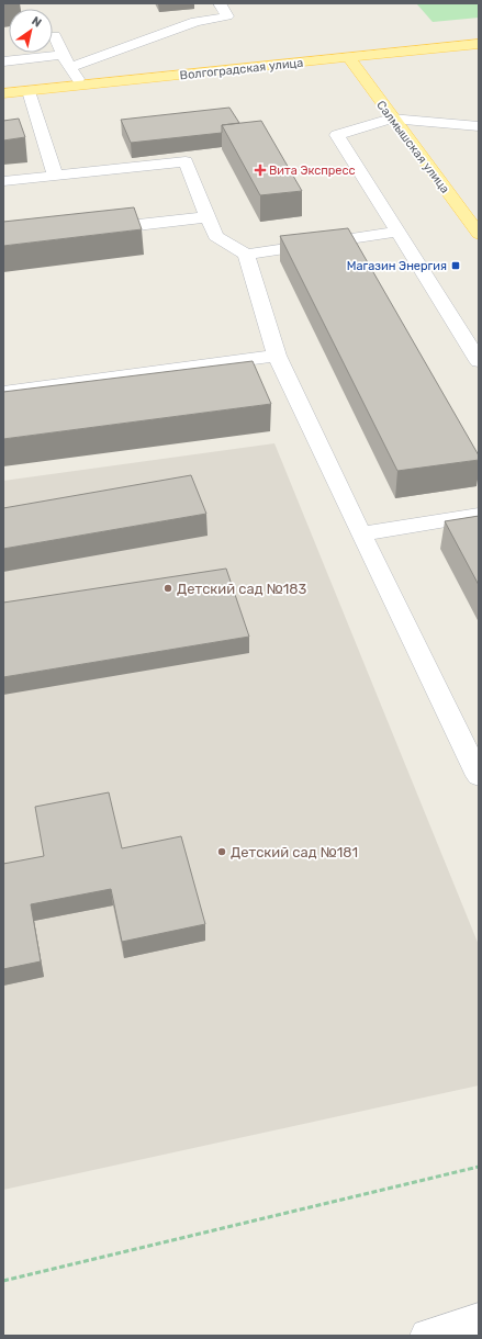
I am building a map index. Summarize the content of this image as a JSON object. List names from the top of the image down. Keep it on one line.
{"streets":{"main road":["Волгоградская улица","Салмышская улица"]},"crossings":[["Волгоградская улица","Салмышская улица"]],"places":{"health":["Вита Экспресс"],"transit":["Магазин Энергия"],"other":["Детский сад №183","Детский сад №181"]},"north":"top right"}
